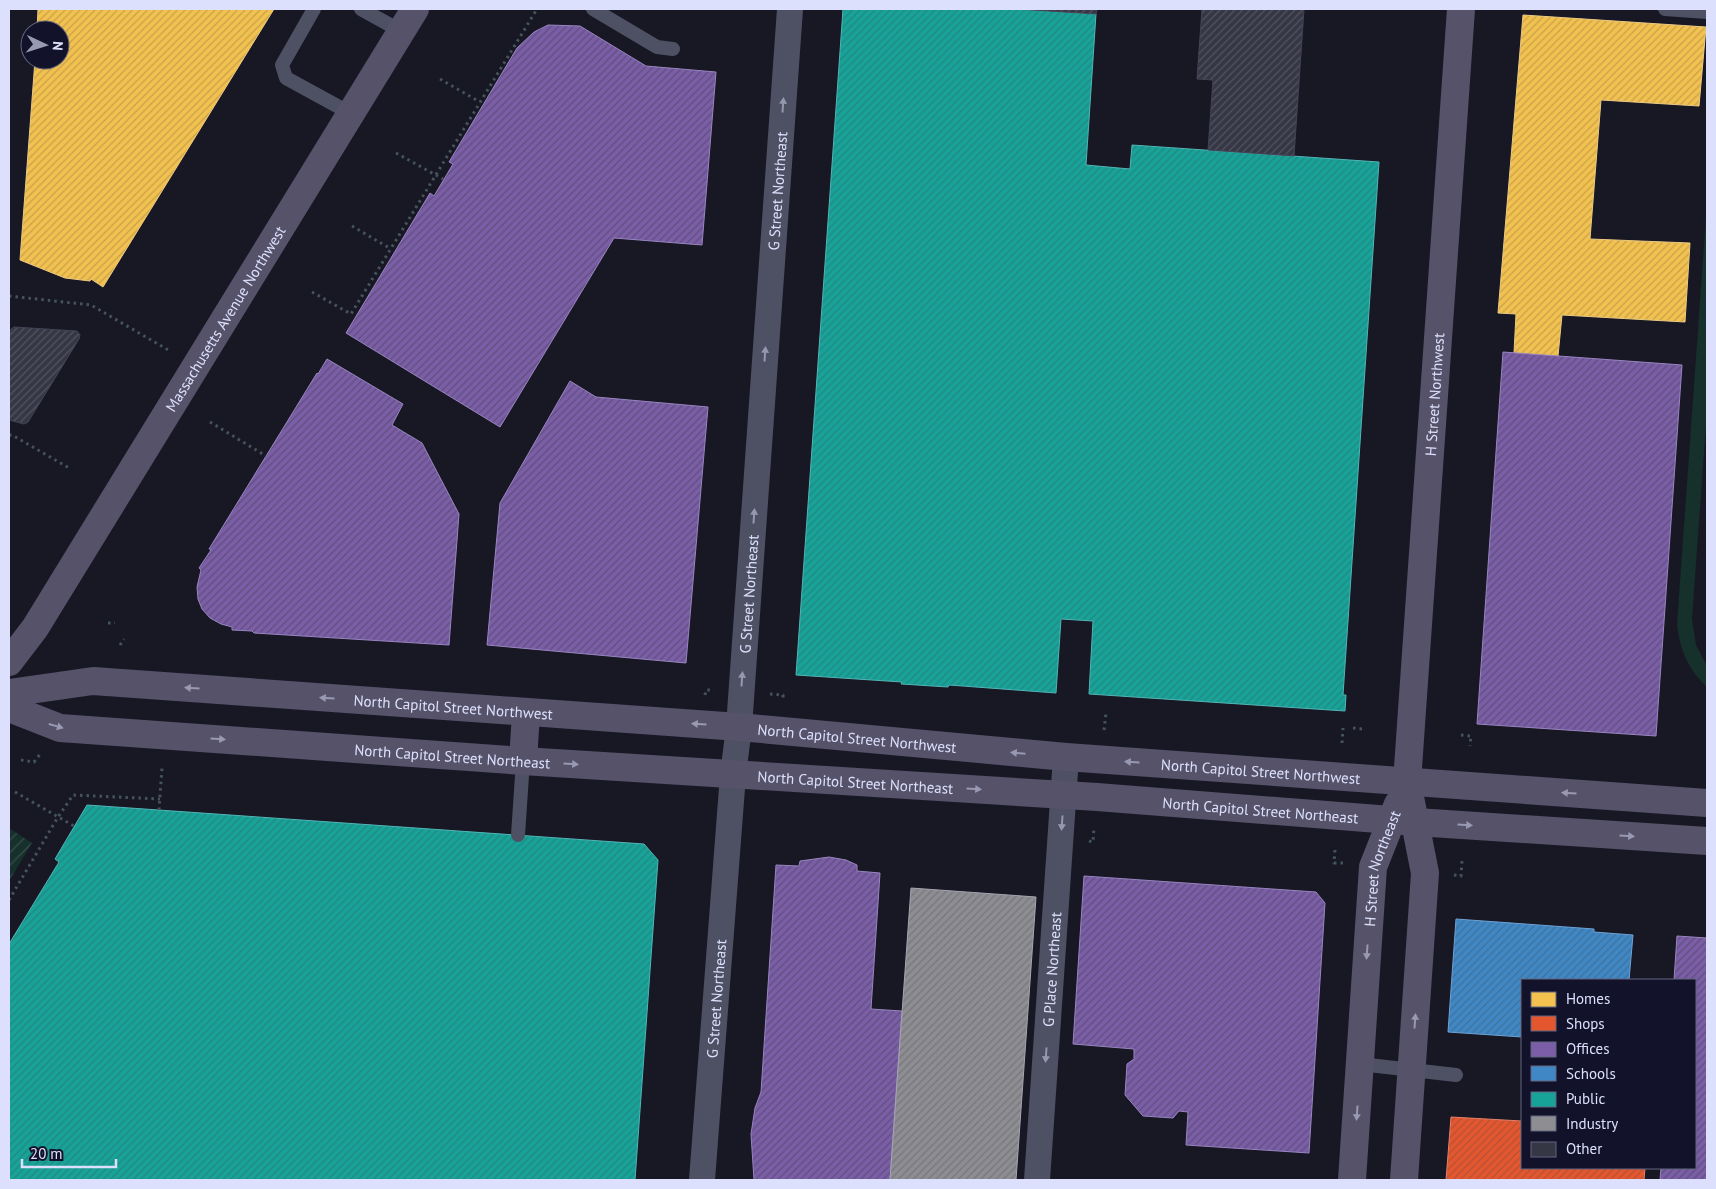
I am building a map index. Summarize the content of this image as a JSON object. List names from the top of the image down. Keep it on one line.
{"streets":{"main road":["Massachusetts Avenue Northwest","H Street Northwest","North Capitol Street Northwest","North Capitol Street Northeast","H Street Northeast"],"street":["G Street Northeast","G Place Northeast"]},"crossings":[["G Street Northeast","North Capitol Street Northwest"],["G Street Northeast","North Capitol Street Northeast"],["Massachusetts Avenue Northwest","North Capitol Street Northwest"],["Massachusetts Avenue Northwest","North Capitol Street Northeast"],["H Street Northwest","North Capitol Street Northwest"],["H Street Northwest","H Street Northeast"],["North Capitol Street Northwest","North Capitol Street Northeast"],["North Capitol Street Northwest","H Street Northeast"],["North Capitol Street Northwest","G Place Northeast"],["North Capitol Street Northeast","H Street Northeast"],["North Capitol Street Northeast","G Place Northeast"]],"one_way":["G Street Northeast","North Capitol Street Northwest","North Capitol Street Northeast","G Place Northeast"],"legend":["Homes","Shops","Offices","Schools","Public","Industry","Other"],"scale_bar":"20 m","north":"right"}
